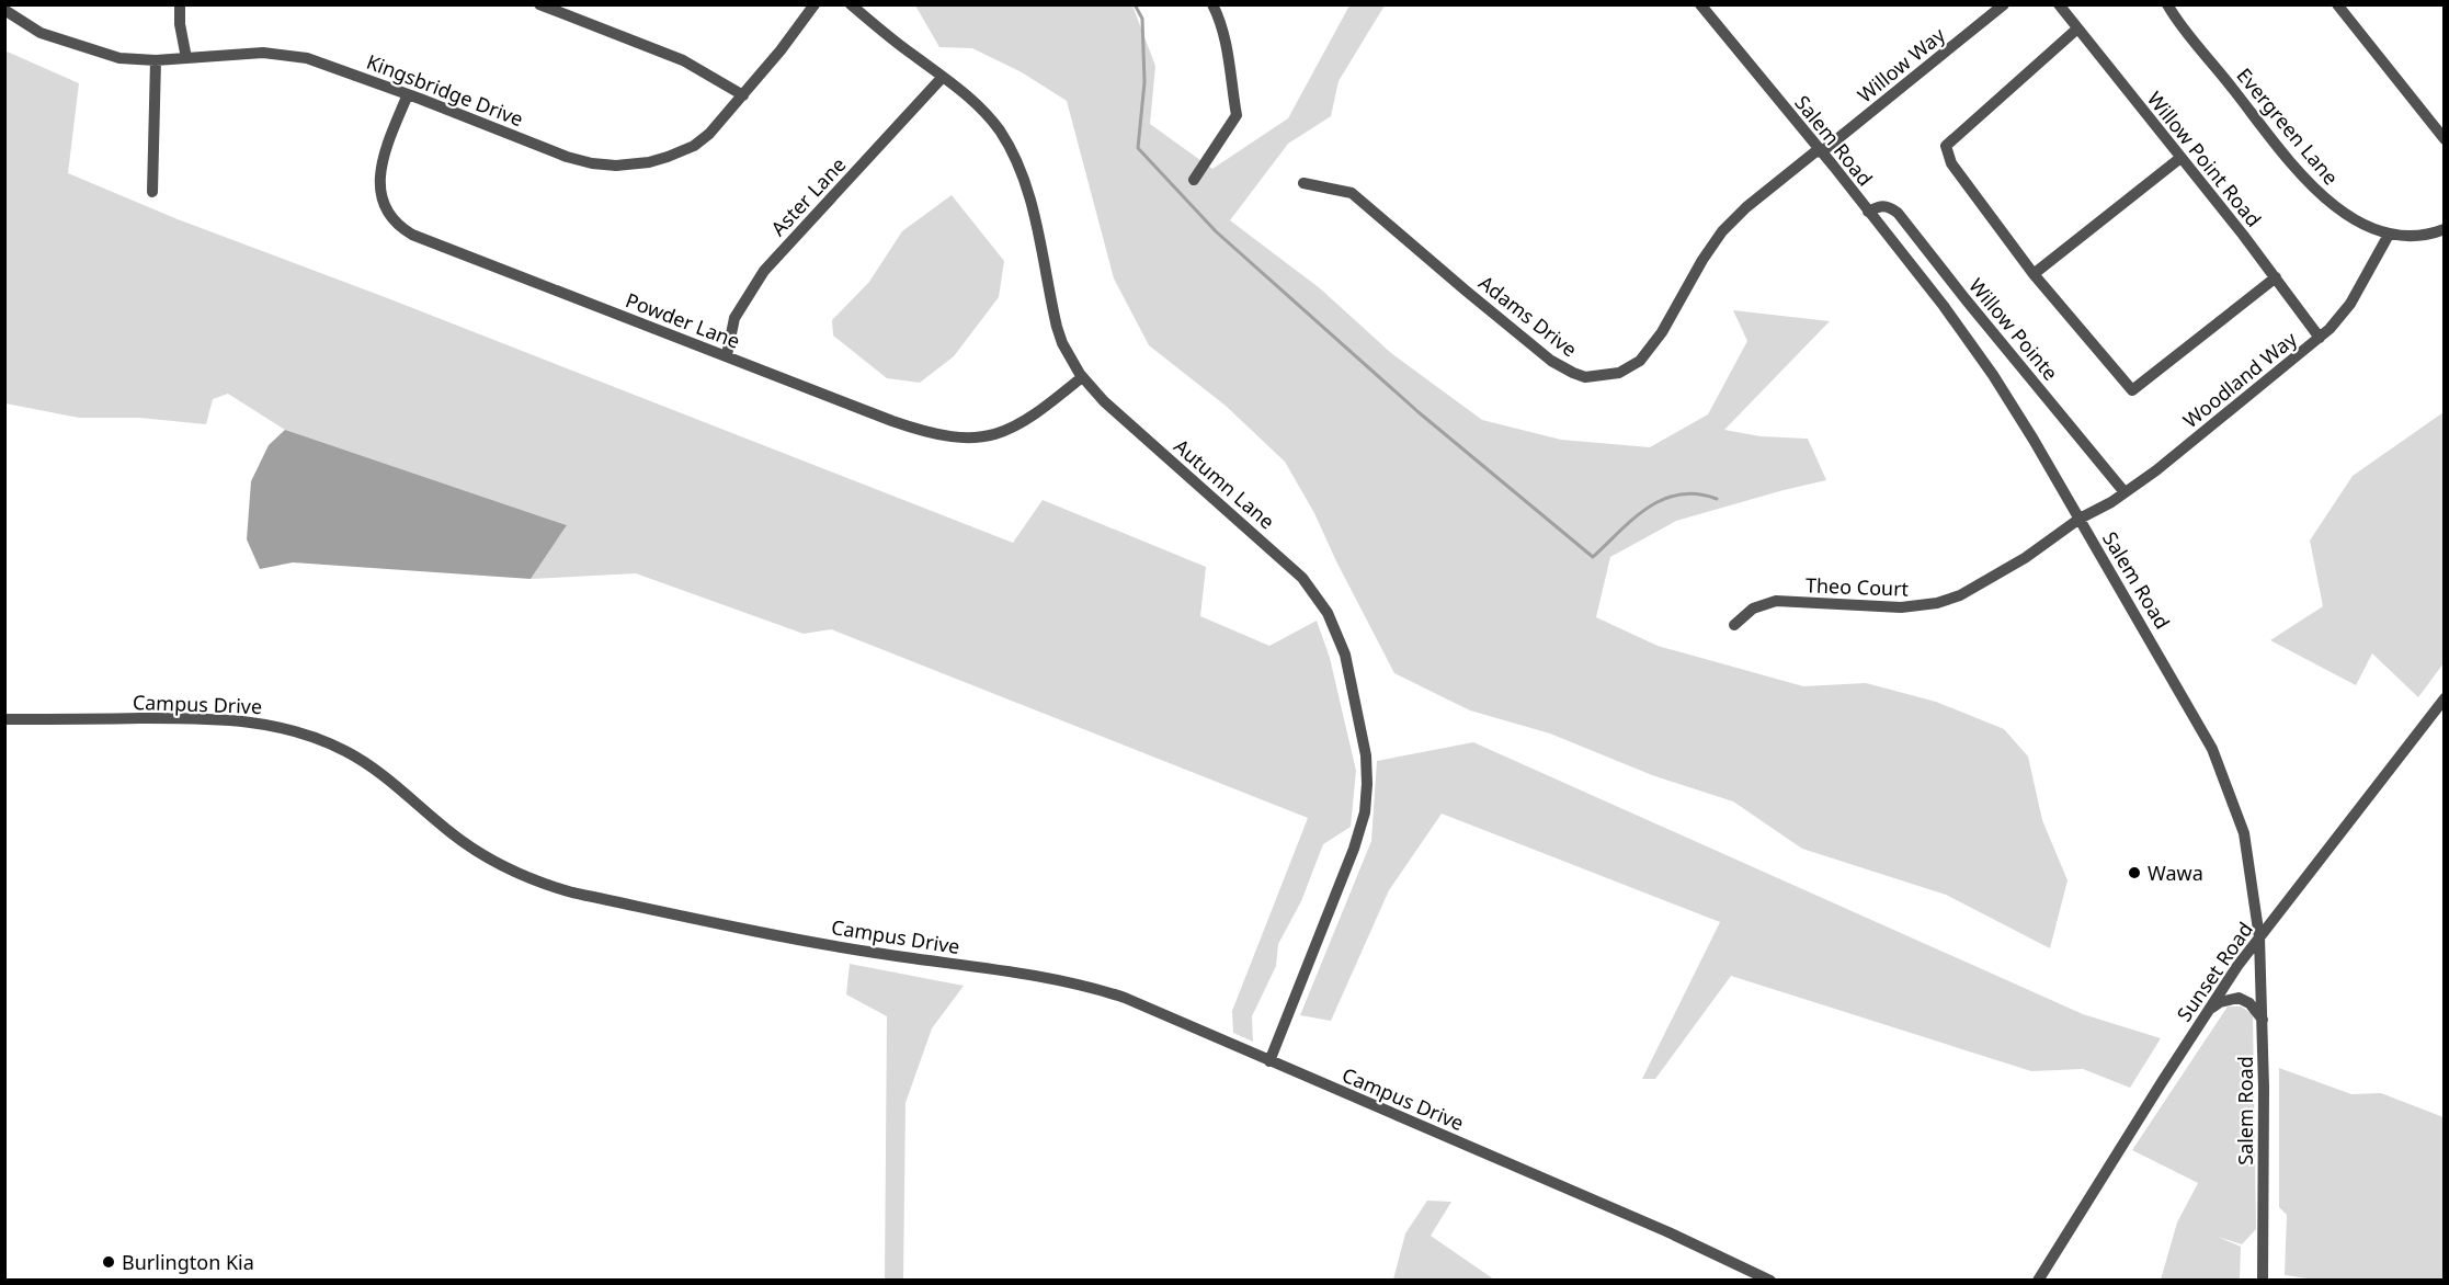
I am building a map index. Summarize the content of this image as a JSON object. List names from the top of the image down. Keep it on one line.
{"streets":{"street":["Willow Way","Kingsbridge Drive","Evergreen Lane","Salem Road","Willow Point Road","Aster Lane","Adams Drive","Powder Lane","Willow Pointe","Woodland Way","Autumn Lane","Theo Court","Campus Drive","Sunset Road"]},"crossings":[["Willow Way","Salem Road"],["Willow Way","Adams Drive"],["Kingsbridge Drive","Powder Lane"],["Evergreen Lane","Woodland Way"],["Salem Road","Adams Drive"],["Salem Road","Willow Pointe"],["Salem Road","Woodland Way"],["Salem Road","Theo Court"],["Salem Road","Sunset Road"],["Willow Point Road","Woodland Way"],["Aster Lane","Powder Lane"],["Aster Lane","Autumn Lane"],["Powder Lane","Autumn Lane"],["Willow Pointe","Woodland Way"],["Woodland Way","Theo Court"],["Autumn Lane","Campus Drive"]],"places":["Wawa","Burlington Kia"]}
